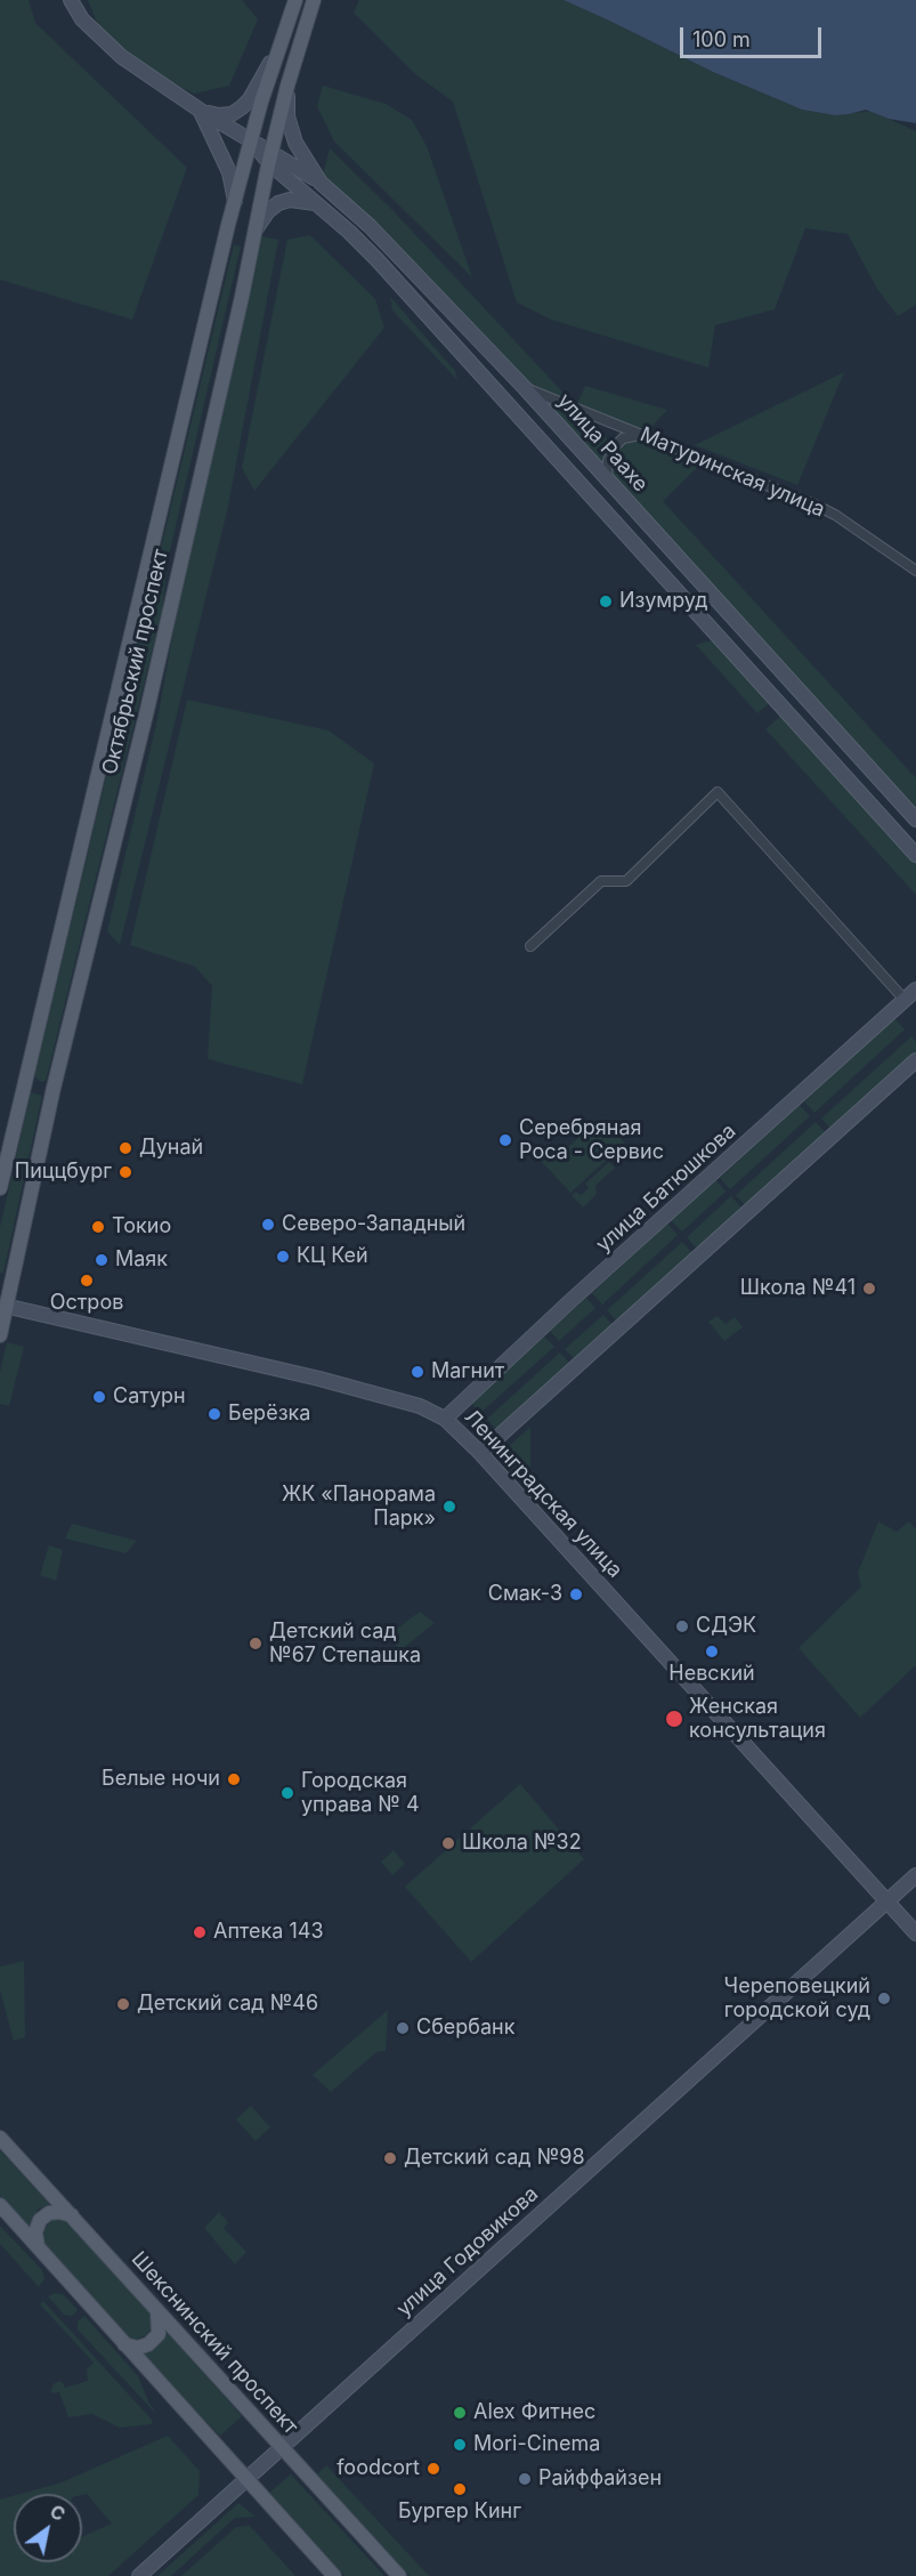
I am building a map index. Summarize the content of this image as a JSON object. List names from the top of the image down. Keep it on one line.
{"streets":{"main road":["Октябрьский проспект","Шекснинский проспект"],"street":["улица Раахе","Матуринская улица","улица Батюшкова","Ленинградская улица","улица Годовикова"]},"crossings":[["улица Раахе","Матуринская улица"],["Октябрьский проспект","Ленинградская улица"],["улица Батюшкова","Ленинградская улица"],["Ленинградская улица","улица Годовикова"],["улица Годовикова","Шекснинский проспект"]],"places":["Изумруд","Серебряная Роса - Сервис","Дунай","Пиццбург","Северо-Западный","Токио","КЦ Кей","Маяк","Остров","Школа №41","Магнит","Сатурн","Берёзка","ЖК «Панорама Парк»","Смак-3","СДЭК","Детский сад №67 Степашка","Невский","Женская консультация","Белые ночи","Городская управа № 4","Школа №32","Аптека 143","Череповецкий городской суд","Детский сад №46","Сбербанк","Детский сад №98","Alex Фитнес","Mori-Cinema","foodcort","Райффайзен","Бургер Кинг"],"scale_bar":"100 m","north":"top right"}
